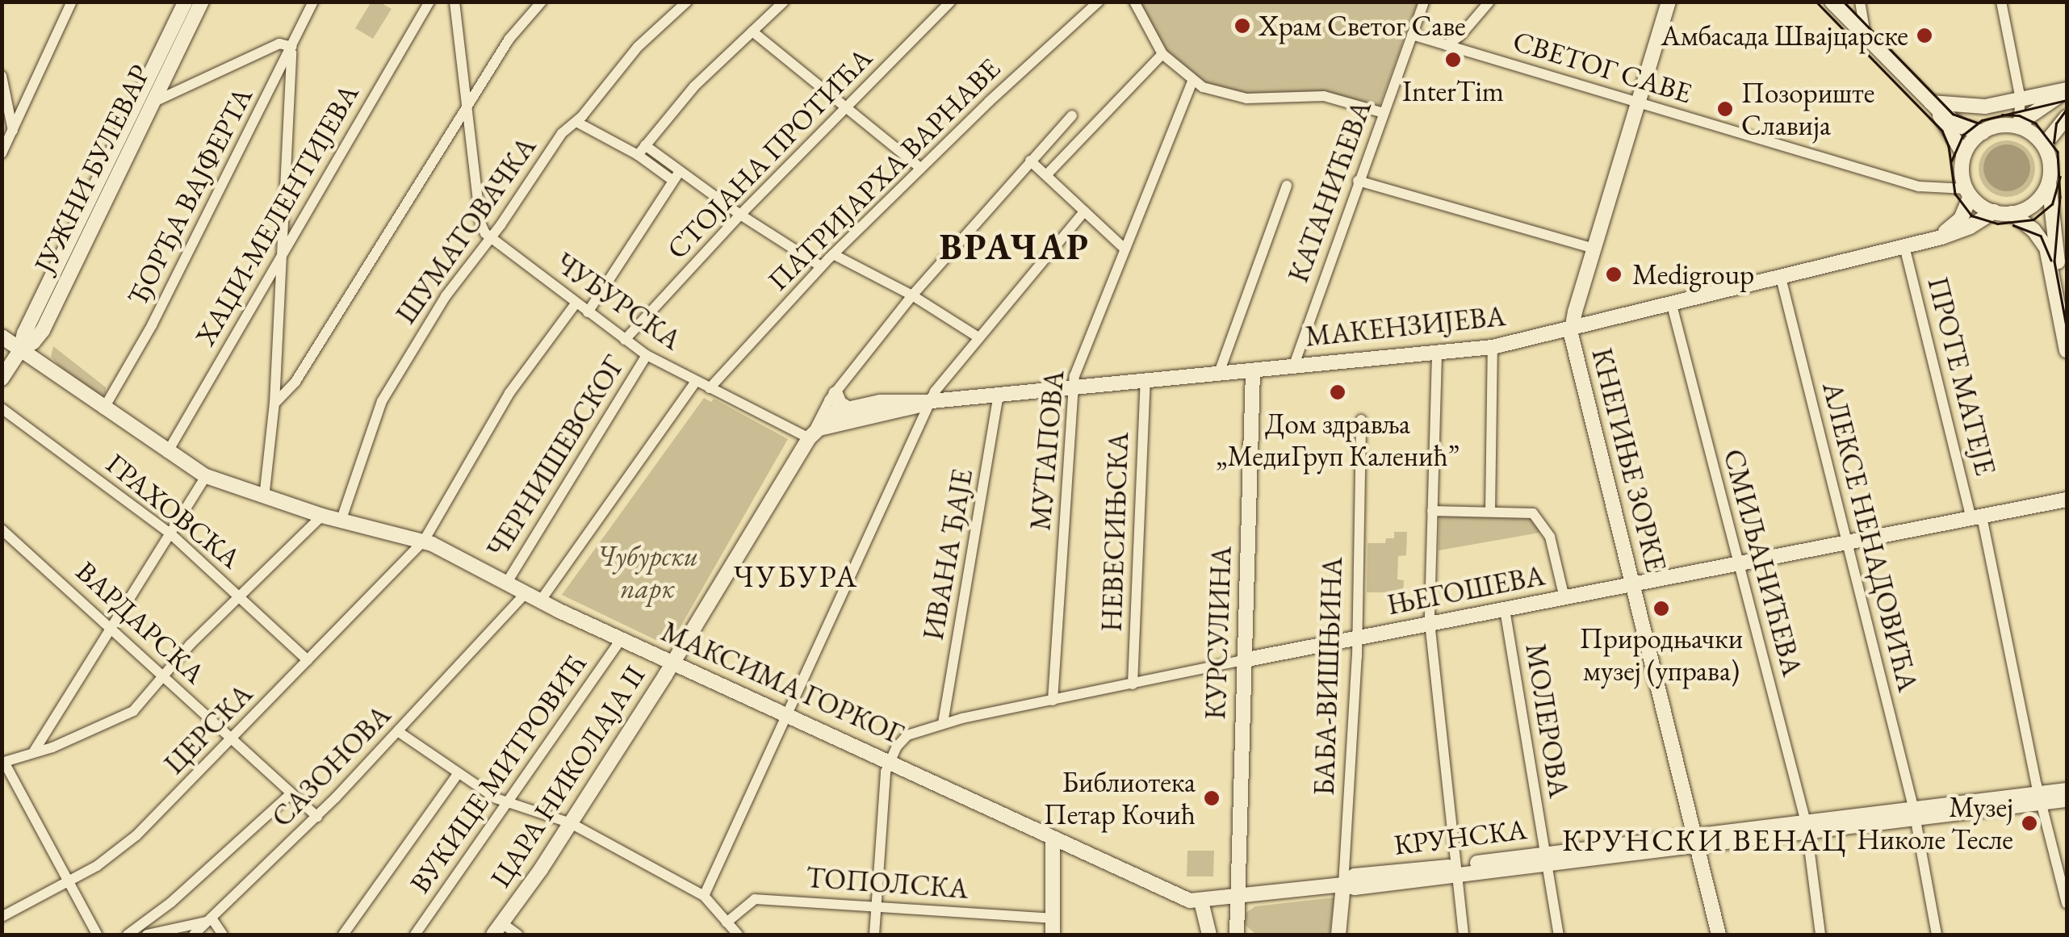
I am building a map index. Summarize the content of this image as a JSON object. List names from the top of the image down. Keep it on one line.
{"streets":{"main road":["ЈУЖНИ БУЛЕВАР","МАКЕНЗИЈЕВА","КНЕГИЊЕ ЗОРКЕ","ЊЕГОШЕВА","КУРСУЛИНА","БАБА-ВИШЊИНА","МАКСИМА ГОРКОГ","ЦАРА НИКОЛАЈА II","КРУНСКА"],"street":["СВЕТОГ САВЕ","СТОЈАНА ПРОТИЋА","ПАТРИЈАРХА ВАРНАВЕ","КАТАНИЋЕВА","ЂОРЂА ВАЈФЕРТА","ХАЏИ-МЕЛЕНТИЈЕВА","ШУМАТОВАЧКА","ЧУБУРСКА","ПРОТЕ МАТЕЈЕ","МУТАПОВА","ЧЕРНИШЕВСКОГ","ГРАХОВСКА","НЕВЕСИЊСКА","АЛЕКСЕ НЕНАДОВИЋА","ИВАНА ЂАЈЕ","СМИЉАНИЋЕВА","ВАРДАРСКА","МОЛЕРОВА","ЦЕРСКА","САЗОНОВА","ВУКИЦЕ МИТРОВИЋ","ТОПОЛСКА"]},"crossings":[["СВЕТОГ САВЕ","КАТАНИЋЕВА"],["СВЕТОГ САВЕ","МАКЕНЗИЈЕВА"],["СВЕТОГ САВЕ","КНЕГИЊЕ ЗОРКЕ"],["СТОЈАНА ПРОТИЋА","ЧУБУРСКА"],["ЈУЖНИ БУЛЕВАР","МАКСИМА ГОРКОГ"],["ПАТРИЈАРХА ВАРНАВЕ","ЧУБУРСКА"],["КАТАНИЋЕВА","МАКЕНЗИЈЕВА"],["ЂОРЂА ВАЈФЕРТА","МАКСИМА ГОРКОГ"],["ХАЏИ-МЕЛЕНТИЈЕВА","МАКСИМА ГОРКОГ"],["ШУМАТОВАЧКА","ЧУБУРСКА"],["ШУМАТОВАЧКА","МАКСИМА ГОРКОГ"],["ЧУБУРСКА","МАКЕНЗИЈЕВА"],["ЧУБУРСКА","ЧЕРНИШЕВСКОГ"],["ЧУБУРСКА","ЦЕРСКА"],["ЧУБУРСКА","ЦАРА НИКОЛАЈА II"],["МАКЕНЗИЈЕВА","ПРОТЕ МАТЕЈЕ"],["МАКЕНЗИЈЕВА","МУТАПОВА"],["МАКЕНЗИЈЕВА","КНЕГИЊЕ ЗОРКЕ"],["МАКЕНЗИЈЕВА","НЕВЕСИЊСКА"],["МАКЕНЗИЈЕВА","АЛЕКСЕ НЕНАДОВИЋА"],["МАКЕНЗИЈЕВА","ИВАНА ЂАЈЕ"],["МАКЕНЗИЈЕВА","СМИЉАНИЋЕВА"],["МАКЕНЗИЈЕВА","КУРСУЛИНА"],["МАКЕНЗИЈЕВА","ЦАРА НИКОЛАЈА II"],["ПРОТЕ МАТЕЈЕ","ЊЕГОШЕВА"],["ПРОТЕ МАТЕЈЕ","КРУНСКА"],["МУТАПОВА","ЊЕГОШЕВА"],["ЧЕРНИШЕВСКОГ","МАКСИМА ГОРКОГ"],["КНЕГИЊЕ ЗОРКЕ","ЊЕГОШЕВА"],["КНЕГИЊЕ ЗОРКЕ","КРУНСКА"],["ГРАХОВСКА","ЦЕРСКА"],["НЕВЕСИЊСКА","ЊЕГОШЕВА"],["АЛЕКСЕ НЕНАДОВИЋА","ЊЕГОШЕВА"],["АЛЕКСЕ НЕНАДОВИЋА","КРУНСКА"],["ИВАНА ЂАЈЕ","ЊЕГОШЕВА"],["СМИЉАНИЋЕВА","ЊЕГОШЕВА"],["СМИЉАНИЋЕВА","КРУНСКА"],["ЊЕГОШЕВА","КУРСУЛИНА"],["ЊЕГОШЕВА","БАБА-ВИШЊИНА"],["ЊЕГОШЕВА","МАКСИМА ГОРКОГ"],["ЊЕГОШЕВА","МОЛЕРОВА"],["ВАРДАРСКА","ЦЕРСКА"],["ВАРДАРСКА","САЗОНОВА"],["КУРСУЛИНА","КРУНСКА"],["БАБА-ВИШЊИНА","КРУНСКА"],["МАКСИМА ГОРКОГ","ЦЕРСКА"],["МАКСИМА ГОРКОГ","САЗОНОВА"],["МАКСИМА ГОРКОГ","ВУКИЦЕ МИТРОВИЋ"],["МАКСИМА ГОРКОГ","ЦАРА НИКОЛАЈА II"],["МАКСИМА ГОРКОГ","КРУНСКА"],["МОЛЕРОВА","КРУНСКА"]],"districts":["ВРАЧАР","ЧУБУРА","КРУНСКИ ВЕНАЦ"],"parks":["Чубурски парк"],"places":["Храм Светог Саве","Амбасада Швајцарске","InterTim","Позориште Славија","Medigroup","Дом здравља „МедиГруп Каленић”","Природњачки музеј (управа)","Библиотека Петар Кочић","Музеј Николе Тесле"]}
